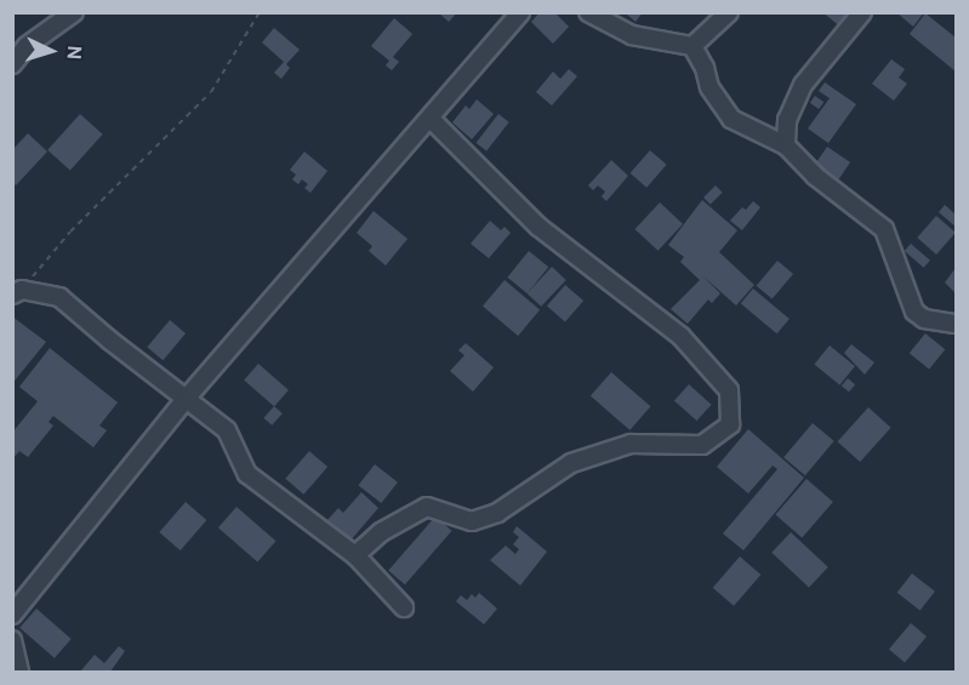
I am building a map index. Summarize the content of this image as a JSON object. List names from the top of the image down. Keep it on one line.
{"north":"right"}
